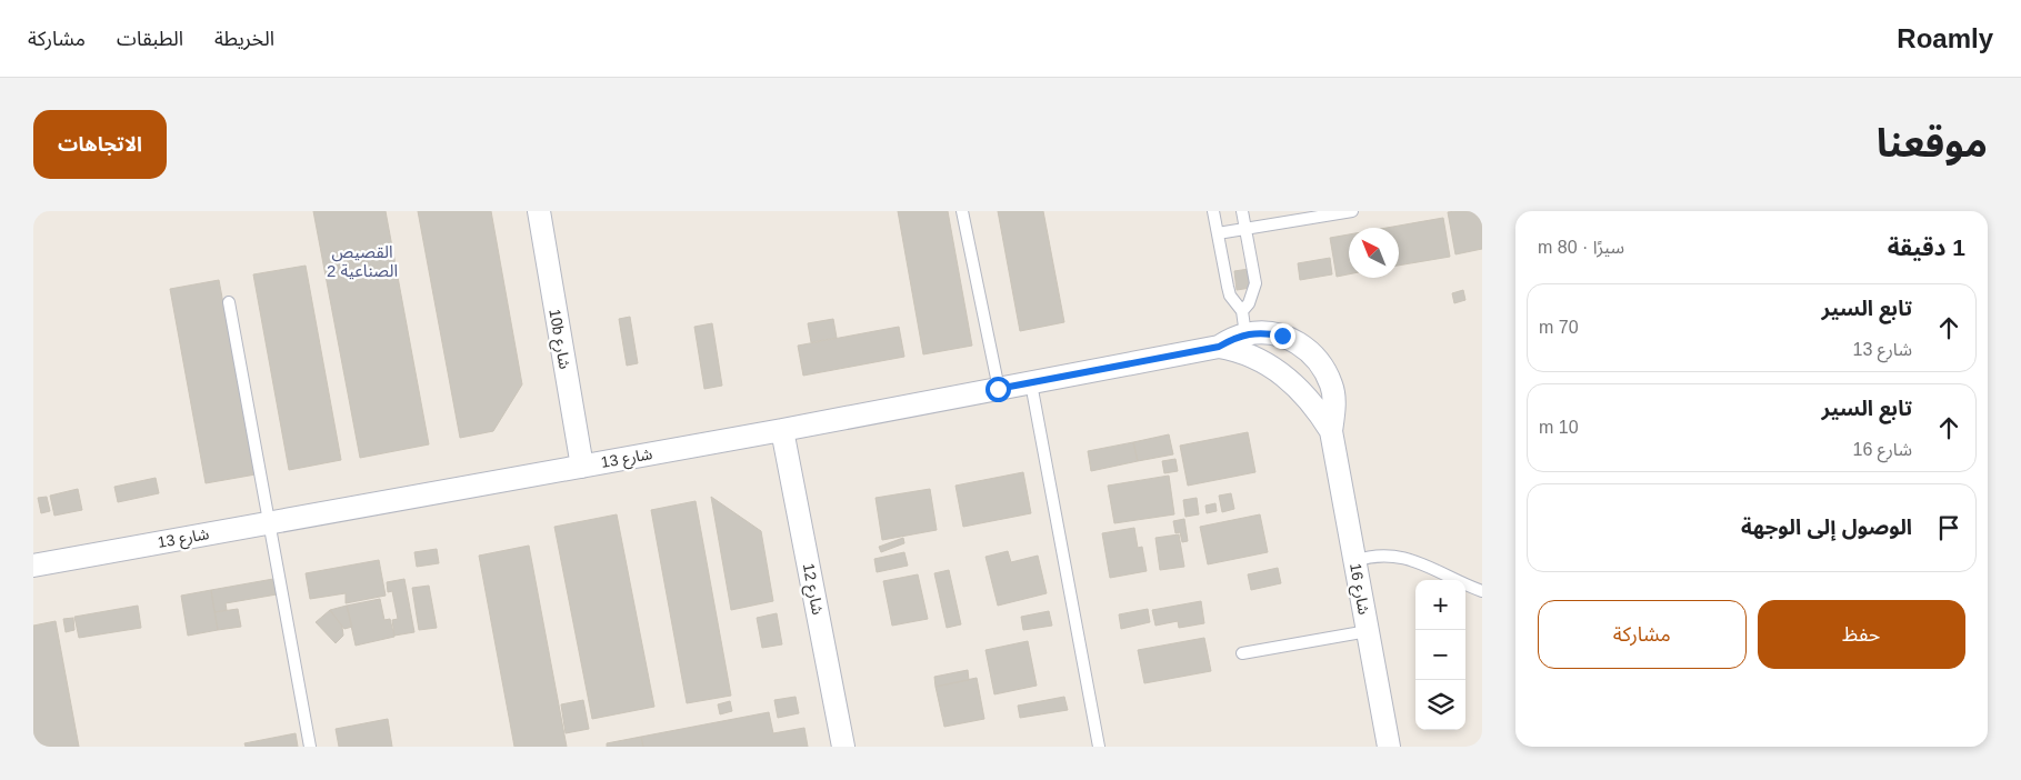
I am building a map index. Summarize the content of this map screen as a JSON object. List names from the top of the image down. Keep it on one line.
{"streets":{"street":["10b شارع","شارع 13","شارع 12","شارع 16"]},"crossings":[["10b شارع","شارع 13"],["شارع 13","شارع 12"],["شارع 13","شارع 16"]],"districts":["القصيص الصناعية 2"],"north":"top left","page":{"header":"Roamly","nav":["الخريطة","الطبقات","مشاركة"],"title":"موقعنا","buttons":["الاتجاهات",["حفظ","مشاركة"]],"heading":["1 دقيقة","سيرًا · 80 m"],"list":[["تابع السير","شارع 13","70 m"],["تابع السير","شارع 16","10 m"],"الوصول إلى الوجهة"],"map_buttons":["+","−"]}}
